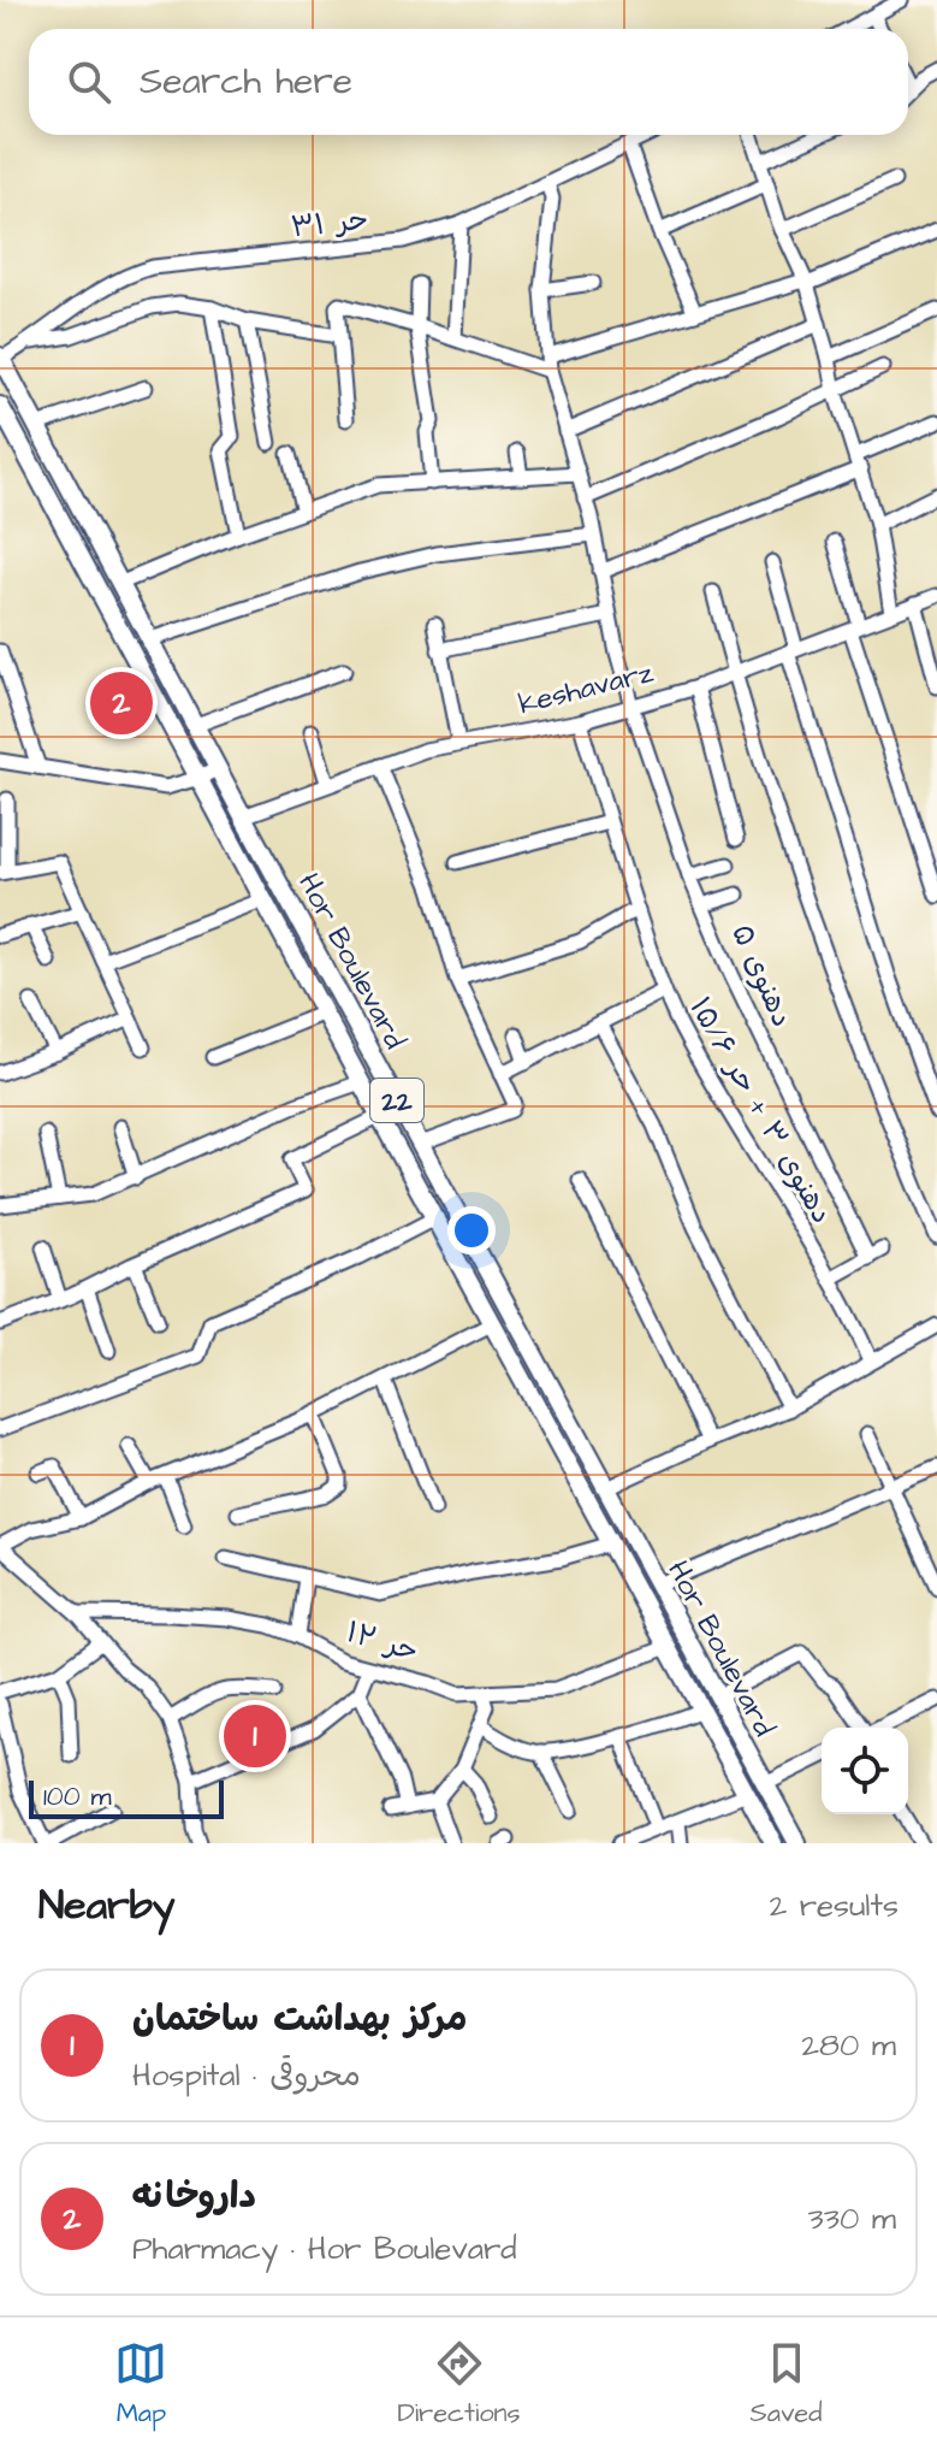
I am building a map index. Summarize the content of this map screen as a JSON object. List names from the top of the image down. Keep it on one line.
{"streets":{"main road":["Hor Boulevard","22"],"street":["حر ۳۱","keshavarz","دهنوی ۵","دهنوی ۳ + حر ۱۵/۶","حر ۱۲"]},"crossings":[["حر ۳۱","Hor Boulevard"],["حر ۳۱","دهنوی ۵"],["keshavarz","Hor Boulevard"],["keshavarz","دهنوی ۵"],["keshavarz","دهنوی ۳ + حر ۱۵/۶"],["Hor Boulevard","حر ۱۲"]],"scale_bar":"100 m","page":{"search":"Search here","pins":["2","1"],"scale":"100 m","heading":["Nearby","2 results"],"list":[{"mark":"1","name":"مرکز بهداشت ساختمان","note":"Hospital · محروقی","value":"280 m"},{"mark":"2","name":"داروخانه","note":"Pharmacy · Hor Boulevard","value":"330 m"}],"nav":["Map","Directions","Saved"]}}
